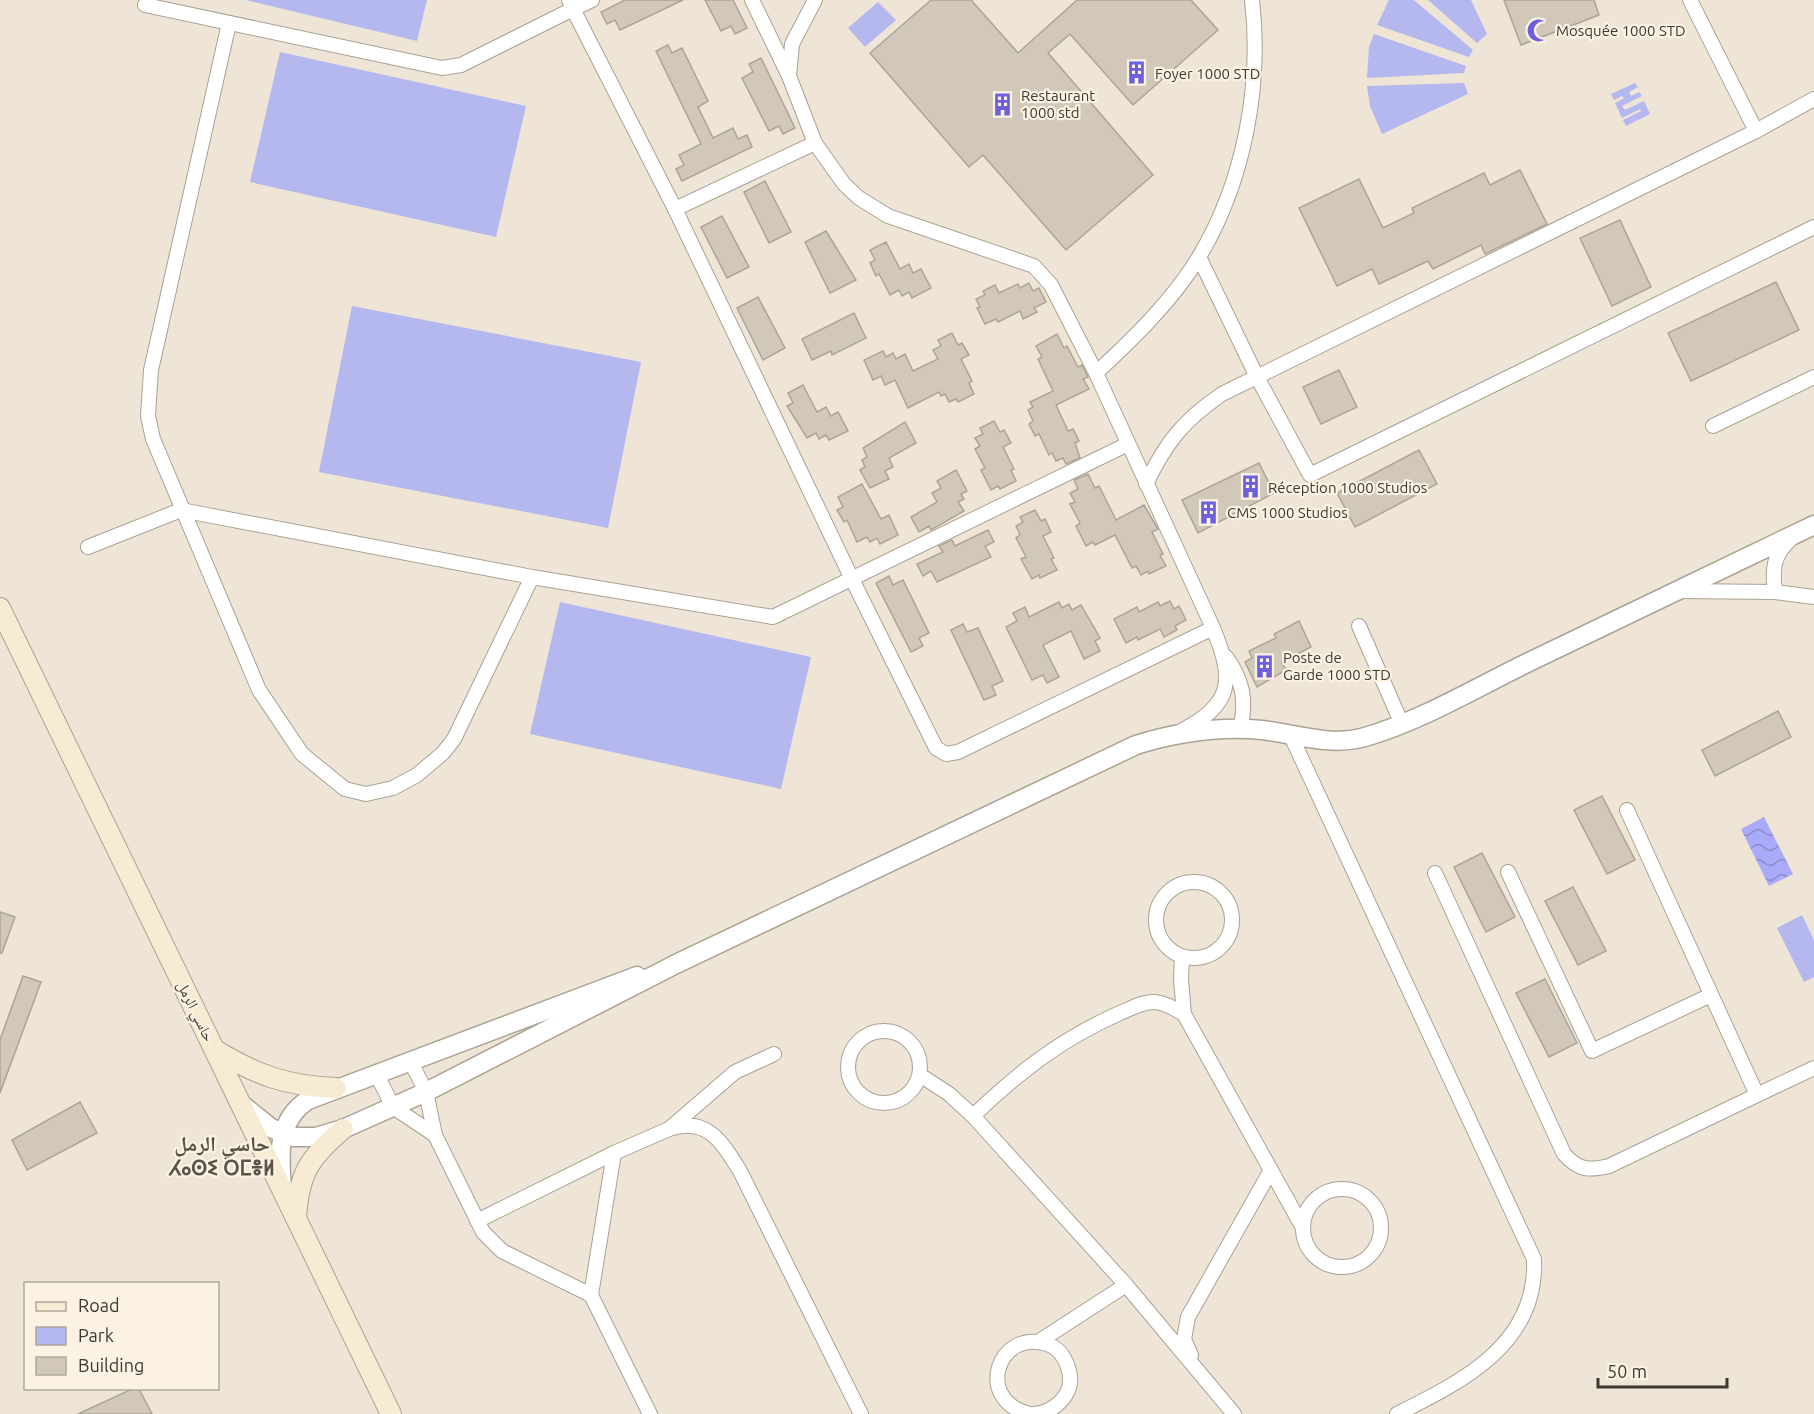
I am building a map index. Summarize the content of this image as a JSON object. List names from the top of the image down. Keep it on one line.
{"streets":{"main road":["حاسي الرمل"]},"districts":["حاسي الرمل ⵃⴰⵙⵉ ⵔⵎⴻⵍ"],"places":{"mosque":["Mosquée 1000 STD"],"building":["Foyer 1000 STD","Restaurant 1000 std","Réception 1000 Studios","CMS 1000 Studios","Poste de Garde 1000 STD"]},"legend":["Road","Park","Building"],"scale_bar":"50 m"}
